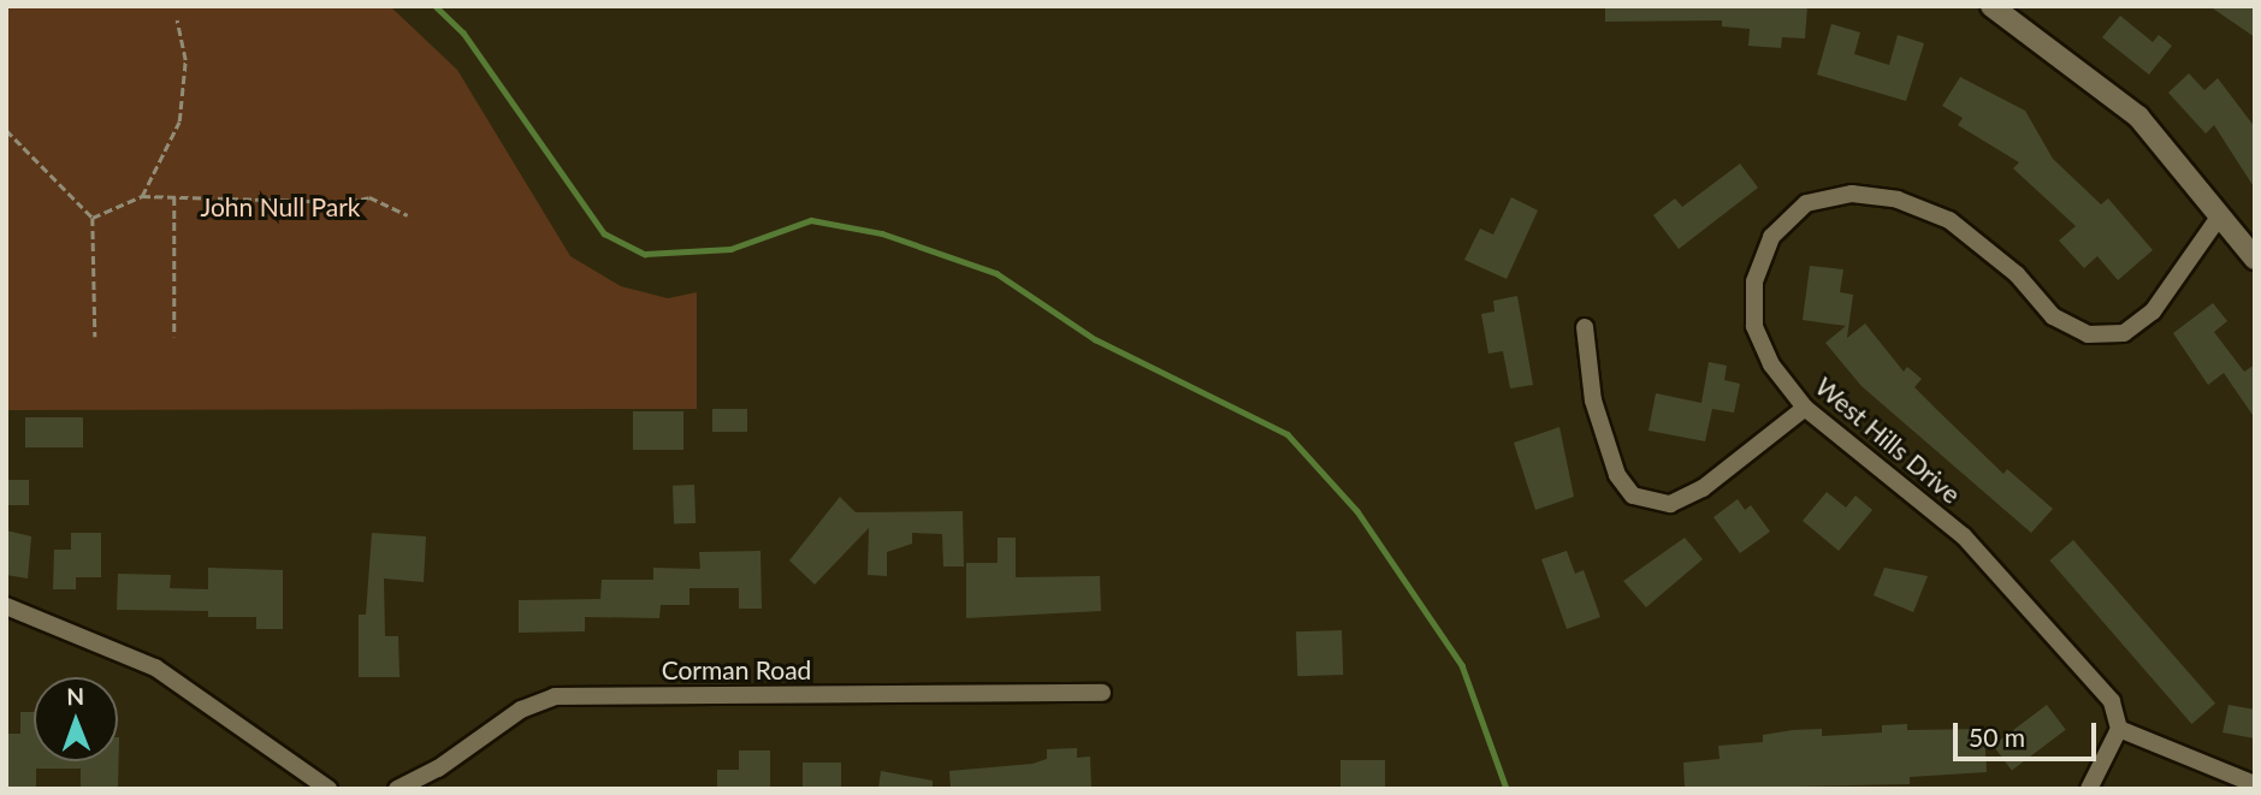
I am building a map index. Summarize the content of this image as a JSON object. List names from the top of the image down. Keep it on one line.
{"streets":{"street":["West Hills Drive","Corman Road"]},"parks":["John Null Park"],"scale_bar":"50 m","north":"top"}
